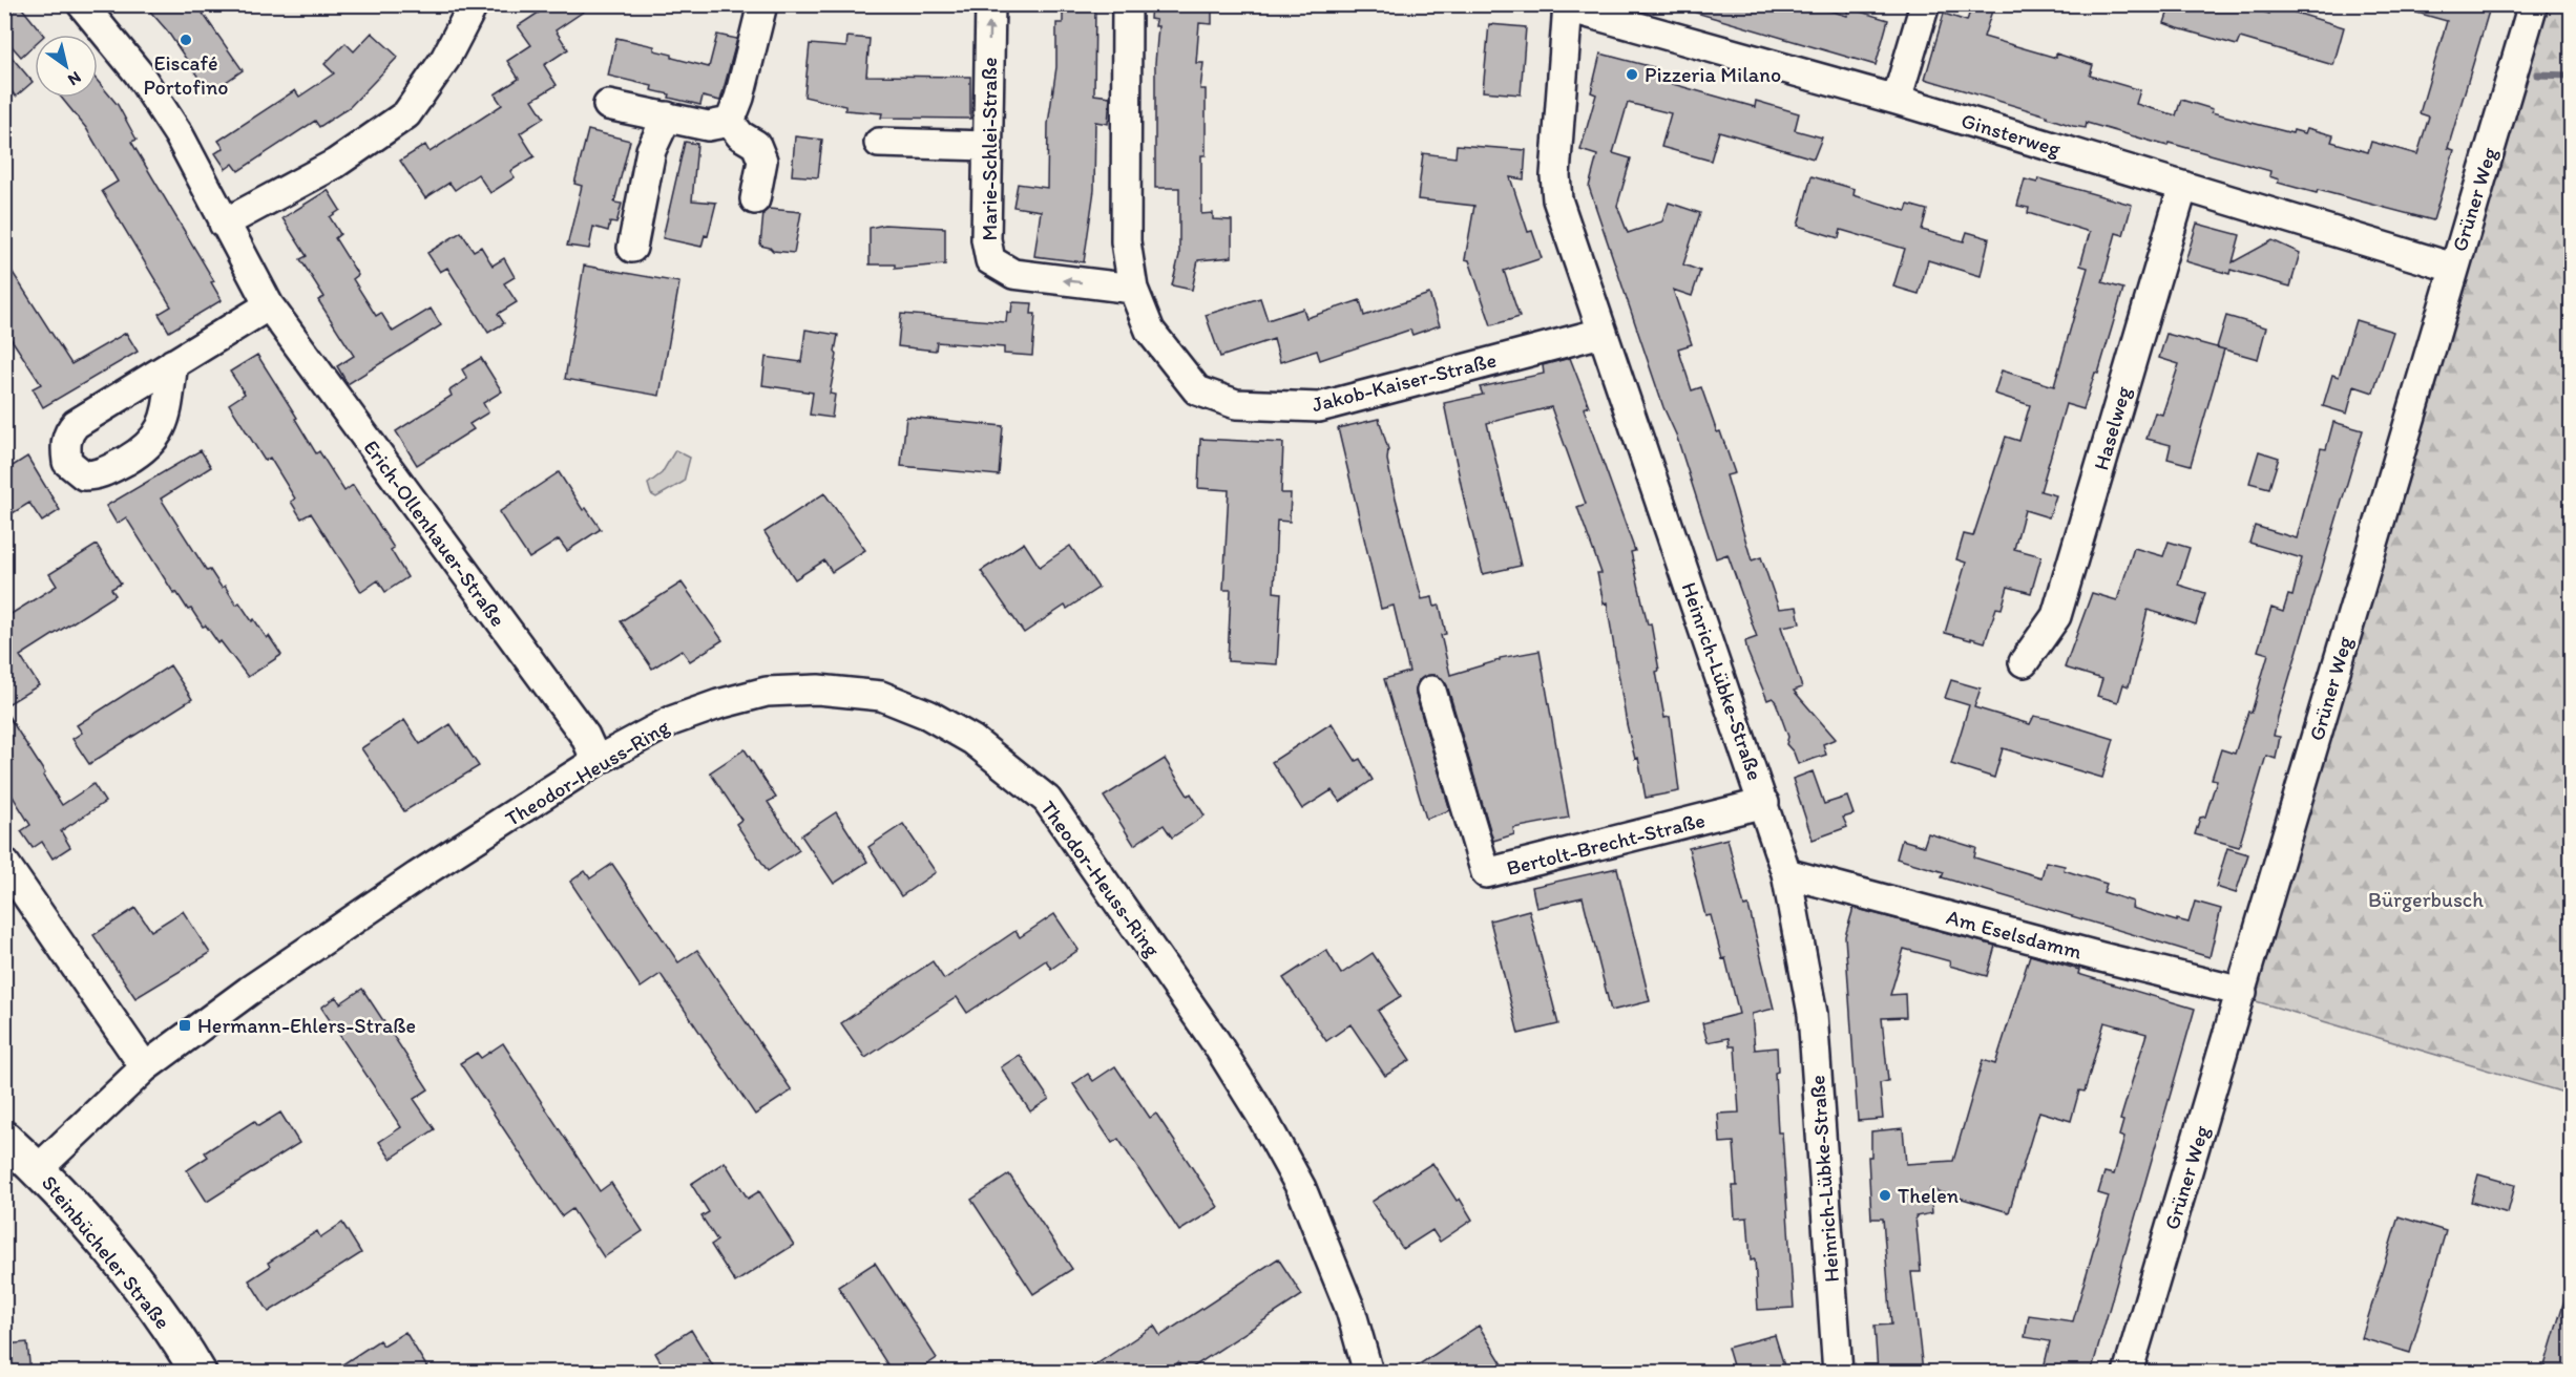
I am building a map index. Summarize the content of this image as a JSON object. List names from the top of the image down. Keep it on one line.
{"streets":{"main road":["Steinbücheler Straße"],"street":["Ginsterweg","Marie-Schlei-Straße","Grüner Weg","Jakob-Kaiser-Straße","Haselweg","Erich-Ollenhauer-Straße","Heinrich-Lübke-Straße","Theodor-Heuss-Ring","Bertolt-Brecht-Straße","Am Eselsdamm"]},"crossings":[["Ginsterweg","Grüner Weg"],["Ginsterweg","Haselweg"],["Ginsterweg","Heinrich-Lübke-Straße"],["Marie-Schlei-Straße","Jakob-Kaiser-Straße"],["Grüner Weg","Am Eselsdamm"],["Jakob-Kaiser-Straße","Heinrich-Lübke-Straße"],["Erich-Ollenhauer-Straße","Theodor-Heuss-Ring"],["Heinrich-Lübke-Straße","Bertolt-Brecht-Straße"],["Heinrich-Lübke-Straße","Am Eselsdamm"],["Theodor-Heuss-Ring","Steinbücheler Straße"]],"parks":["Bürgerbusch"],"places":{"other":["Eiscafé Portofino","Pizzeria Milano","Thelen"],"transit":["Hermann-Ehlers-Straße"]},"north":"bottom right"}
